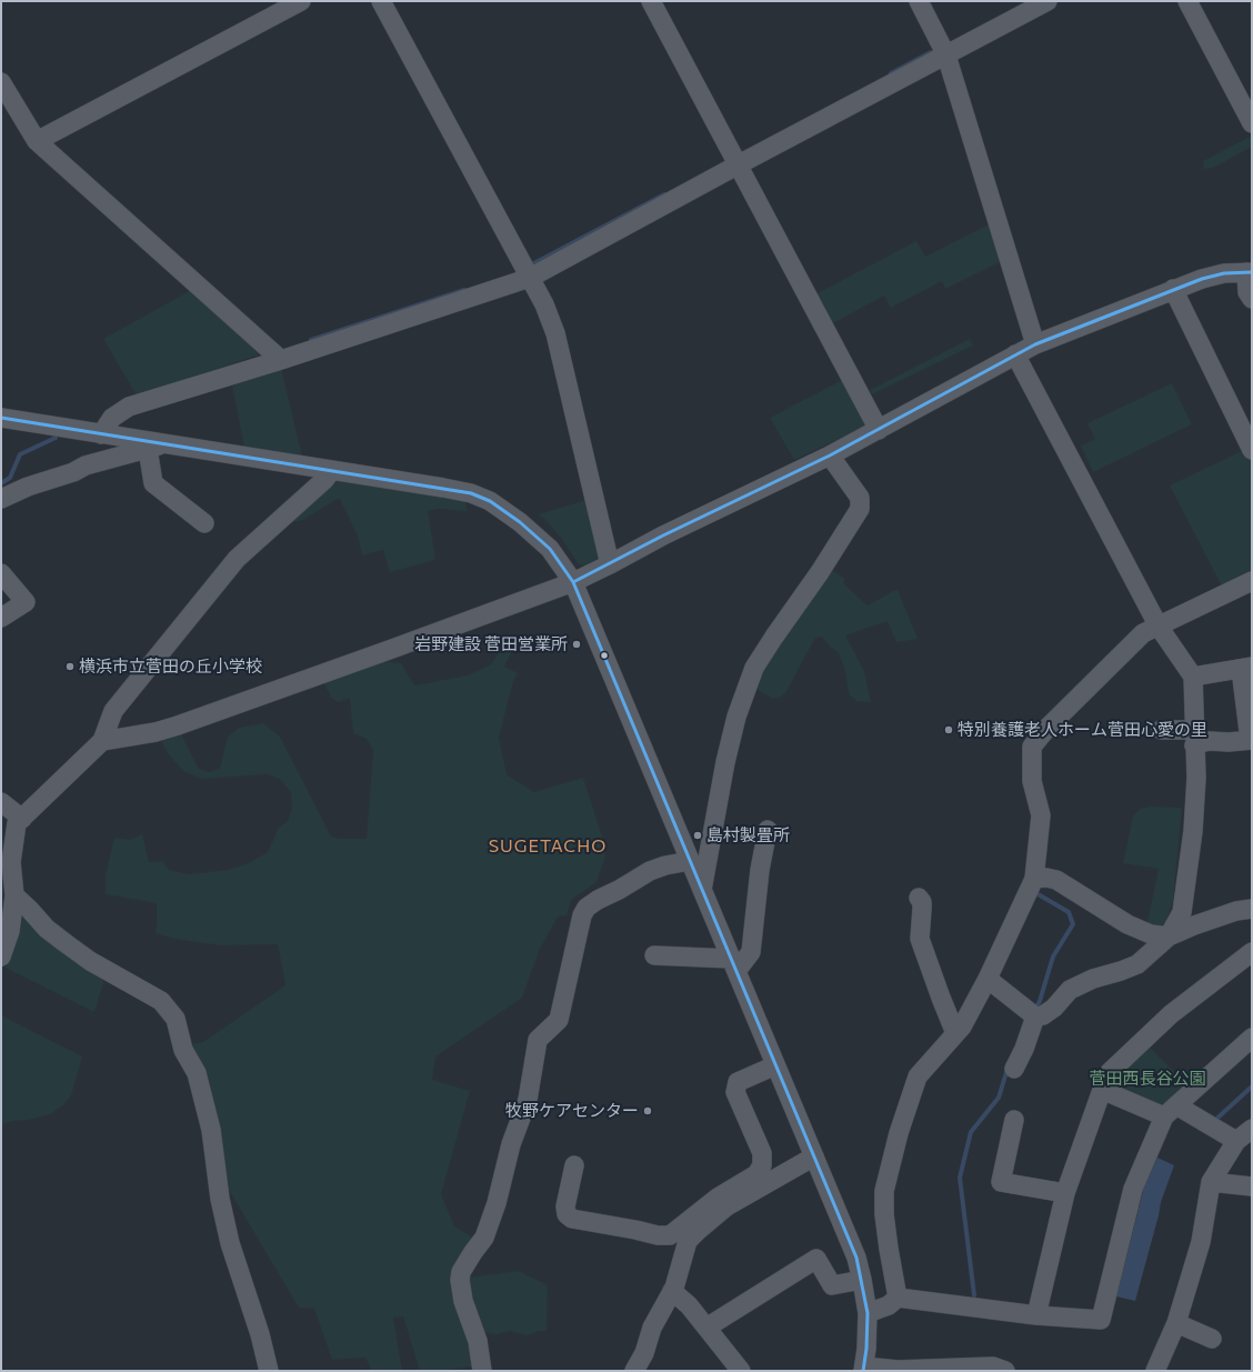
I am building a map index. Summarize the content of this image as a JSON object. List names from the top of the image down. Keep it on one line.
{"districts":["SUGETACHO"],"parks":["菅田西長谷公園"],"places":["岩野建設 菅田営業所","横浜市立菅田の丘小学校","特別養護老人ホーム菅田心愛の里","島村製畳所","牧野ケアセンター"]}
